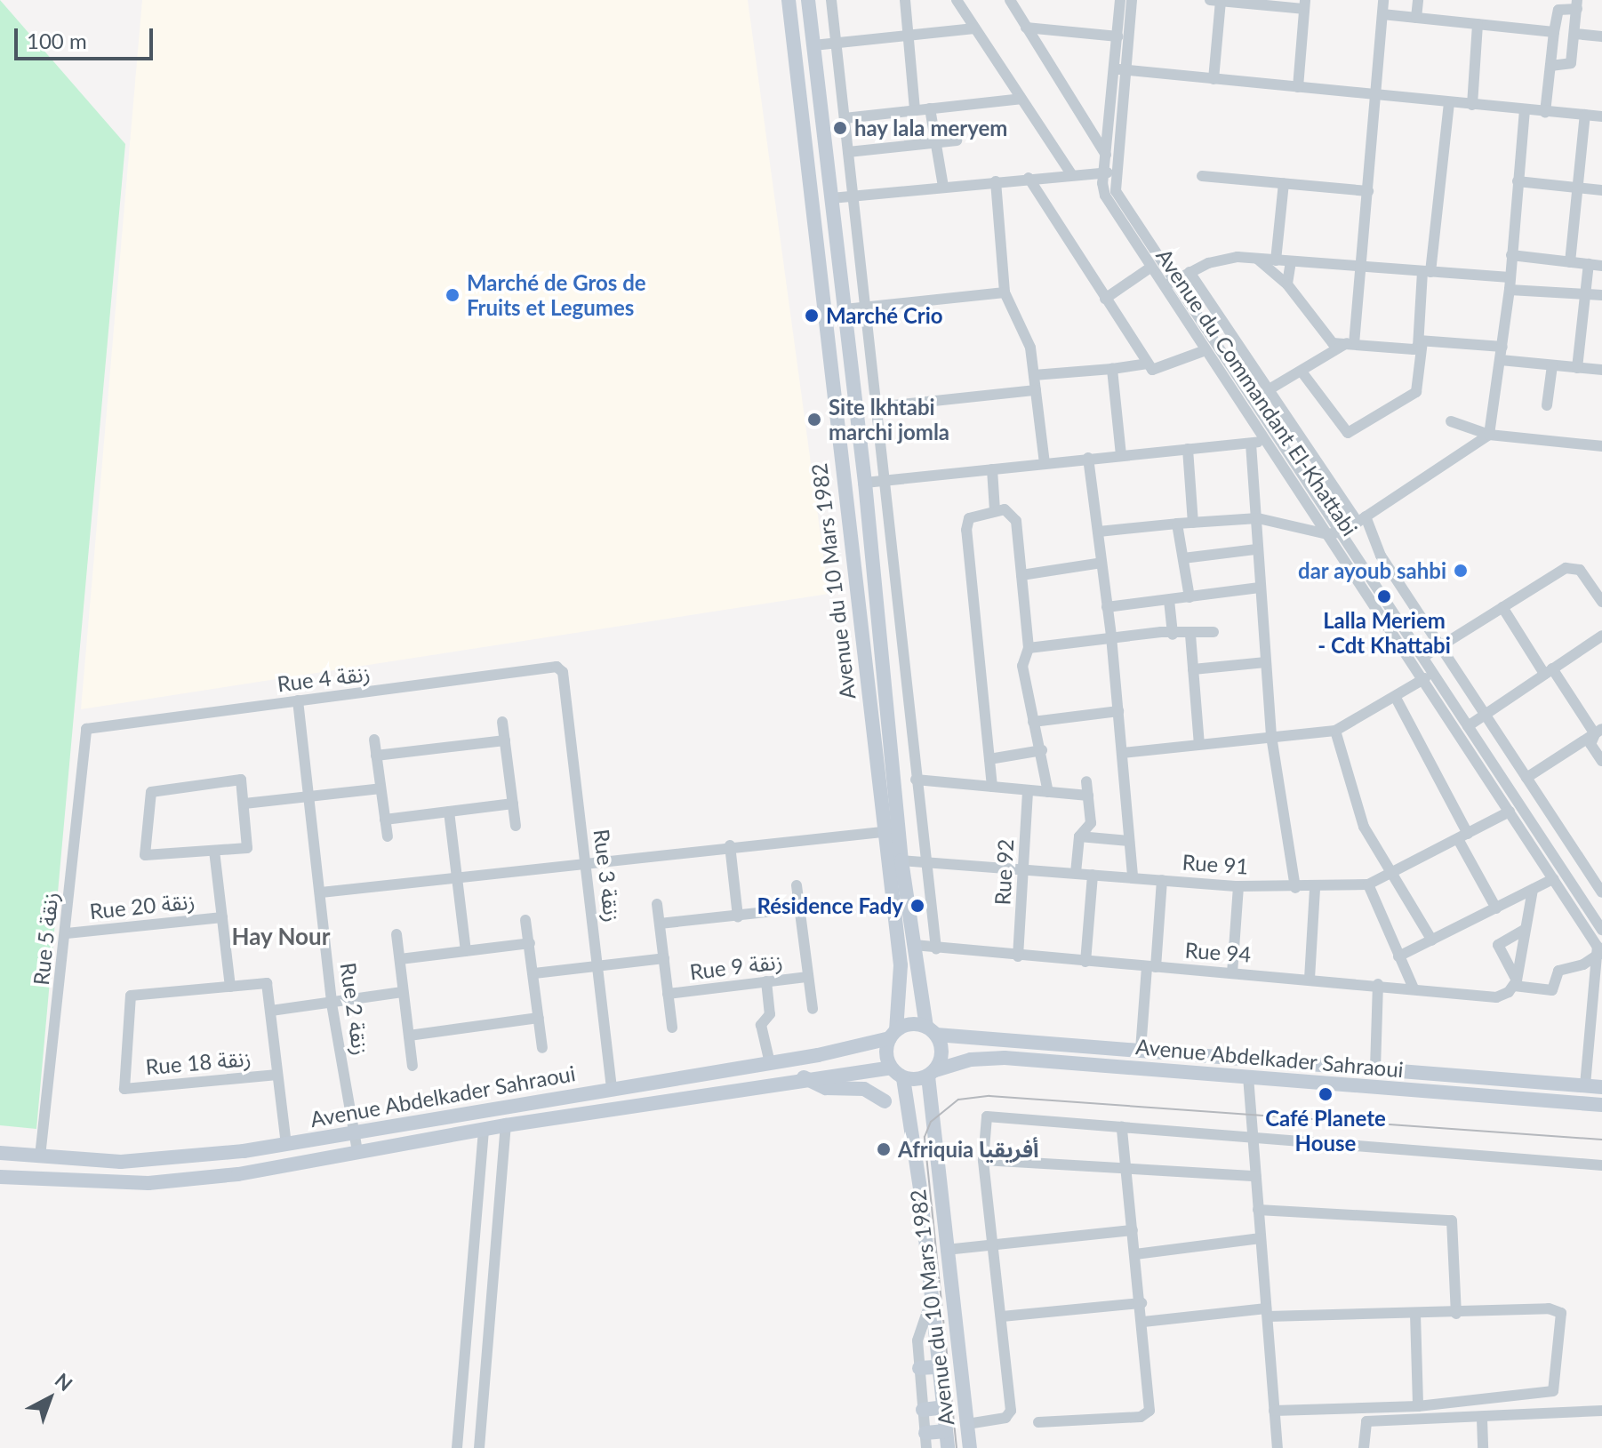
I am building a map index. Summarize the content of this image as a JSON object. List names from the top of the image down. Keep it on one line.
{"streets":{"main road":["Avenue du 10 Mars 1982","Avenue Abdelkader Sahraoui"],"street":["Avenue du Commandant El-Khattabi","Rue 4 زنقة","Rue 91","Rue 92","Rue 3 زنقة","Rue 20 زنقة","Rue 5 زنقة","Rue 94","Rue 9 زنقة","Rue 2 زنقة","Rue 18 زنقة"]},"crossings":[["Avenue du Commandant El-Khattabi","Rue 91"],["Avenue du 10 Mars 1982","Rue 91"],["Avenue du 10 Mars 1982","Rue 94"],["Avenue du 10 Mars 1982","Avenue Abdelkader Sahraoui"],["Rue 4 زنقة","Rue 3 زنقة"],["Rue 4 زنقة","Rue 5 زنقة"],["Rue 4 زنقة","Rue 2 زنقة"],["Rue 91","Rue 92"],["Rue 92","Rue 94"],["Rue 3 زنقة","Avenue Abdelkader Sahraoui"],["Rue 20 زنقة","Rue 5 زنقة"],["Rue 5 زنقة","Avenue Abdelkader Sahraoui"],["Rue 2 زنقة","Avenue Abdelkader Sahraoui"]],"districts":["Hay Nour"],"places":["hay lala meryem","Marché de Gros de Fruits et Legumes","Marché Crio","Site lkhtabi marchi jomla","dar ayoub sahbi","Lalla Meriem - Cdt Khattabi","Résidence Fady","Café Planete House","Afriquia أفريقيا"],"scale_bar":"100 m","north":"top right"}
